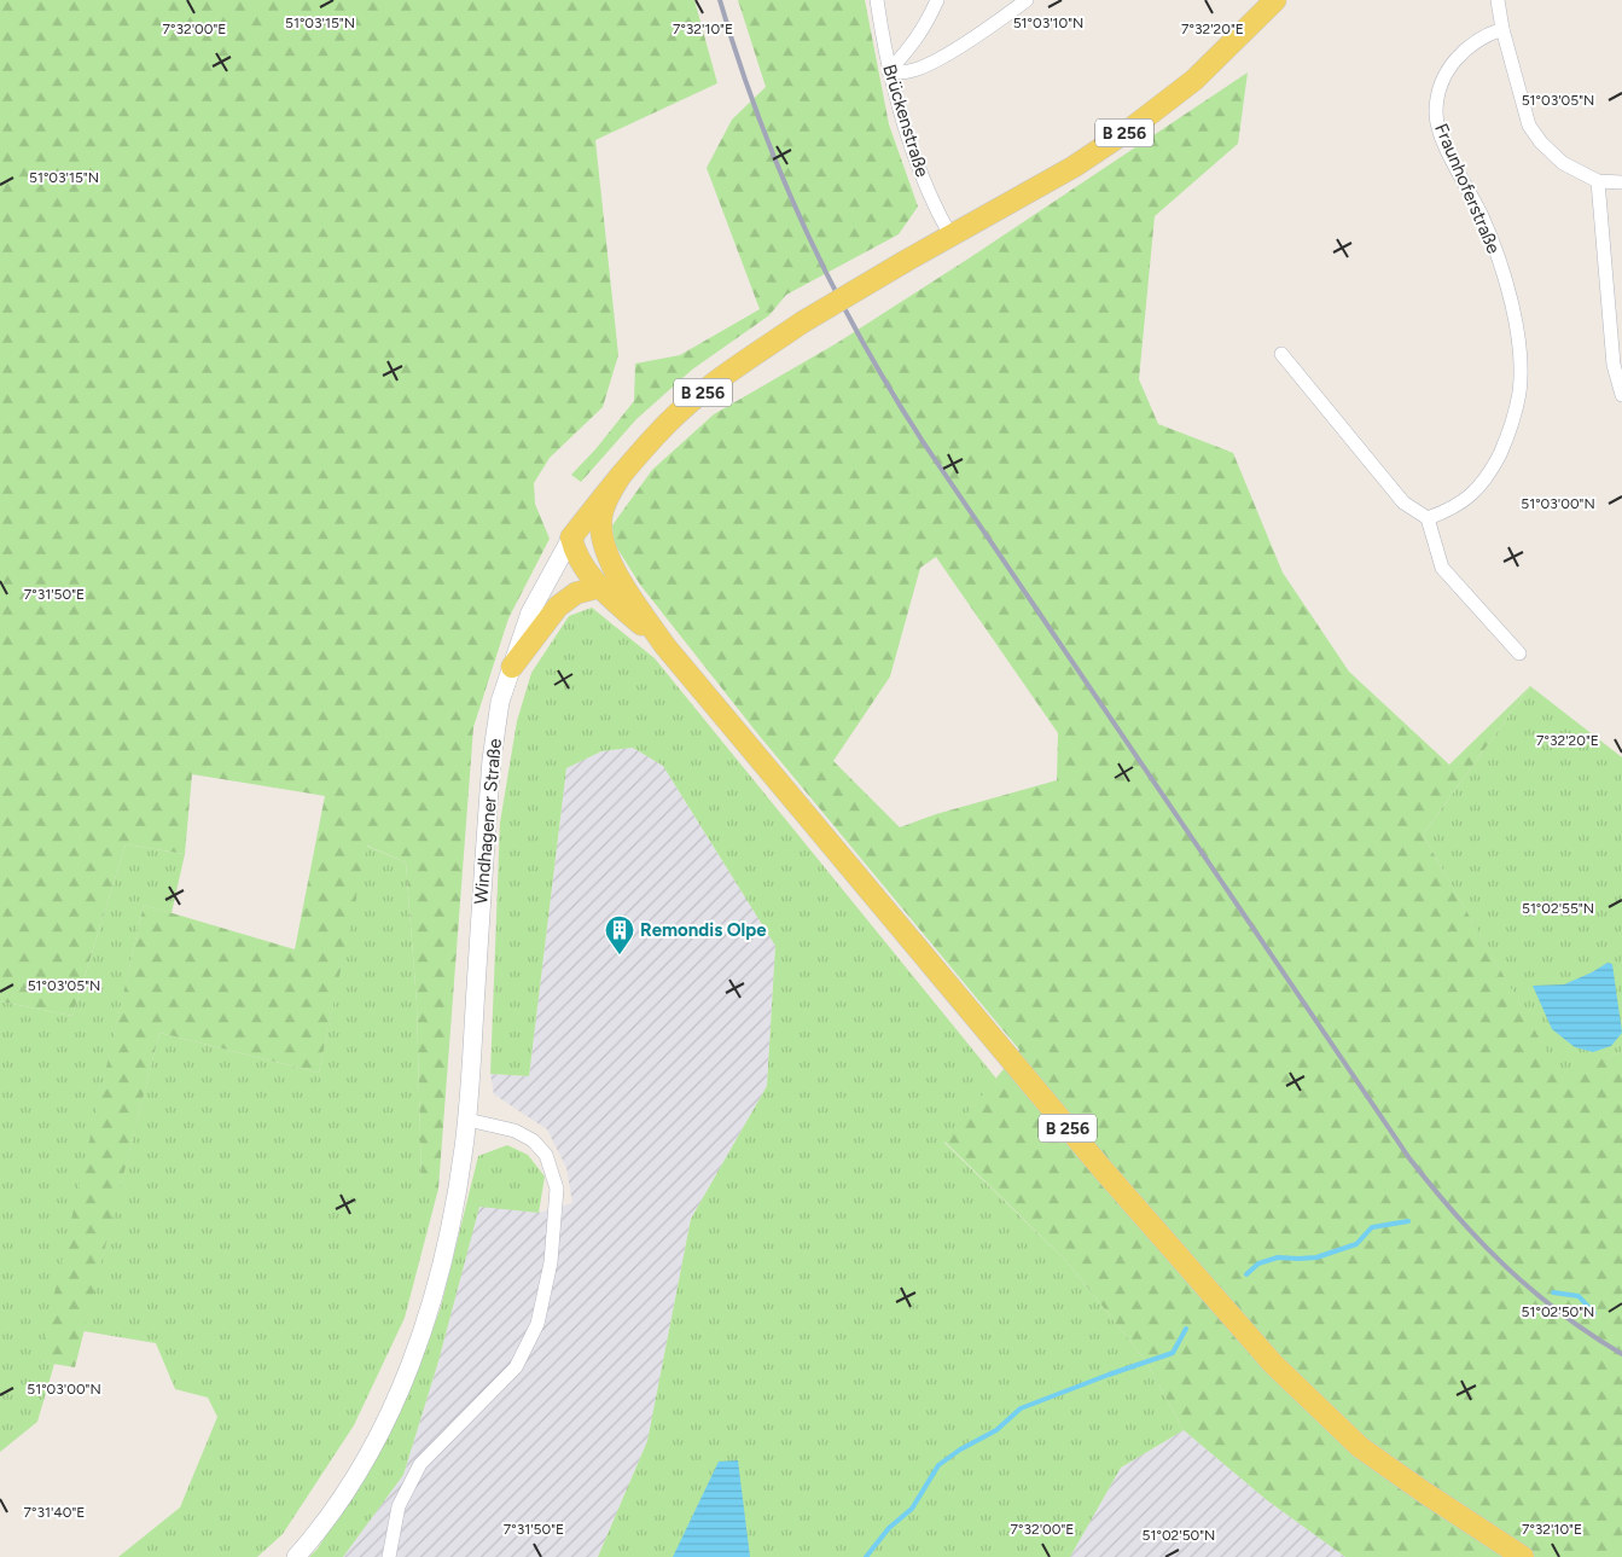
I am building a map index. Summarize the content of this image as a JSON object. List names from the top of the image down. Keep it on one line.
{"streets":{"main road":["B 256","Windhagener Straße"],"street":["Brückenstraße","Fraunhoferstraße"]},"crossings":[["Brückenstraße","B 256"],["B 256","Windhagener Straße"]],"places":{"building":["Remondis Olpe"]},"coordinates":["51°03'15\"N","51°03'10\"N","7°32'00\"E","7°32'10\"E","7°32'20\"E","51°03'05\"N","51°03'00\"N","7°31'50\"E","51°02'55\"N","51°02'50\"N","7°31'40\"E"]}
